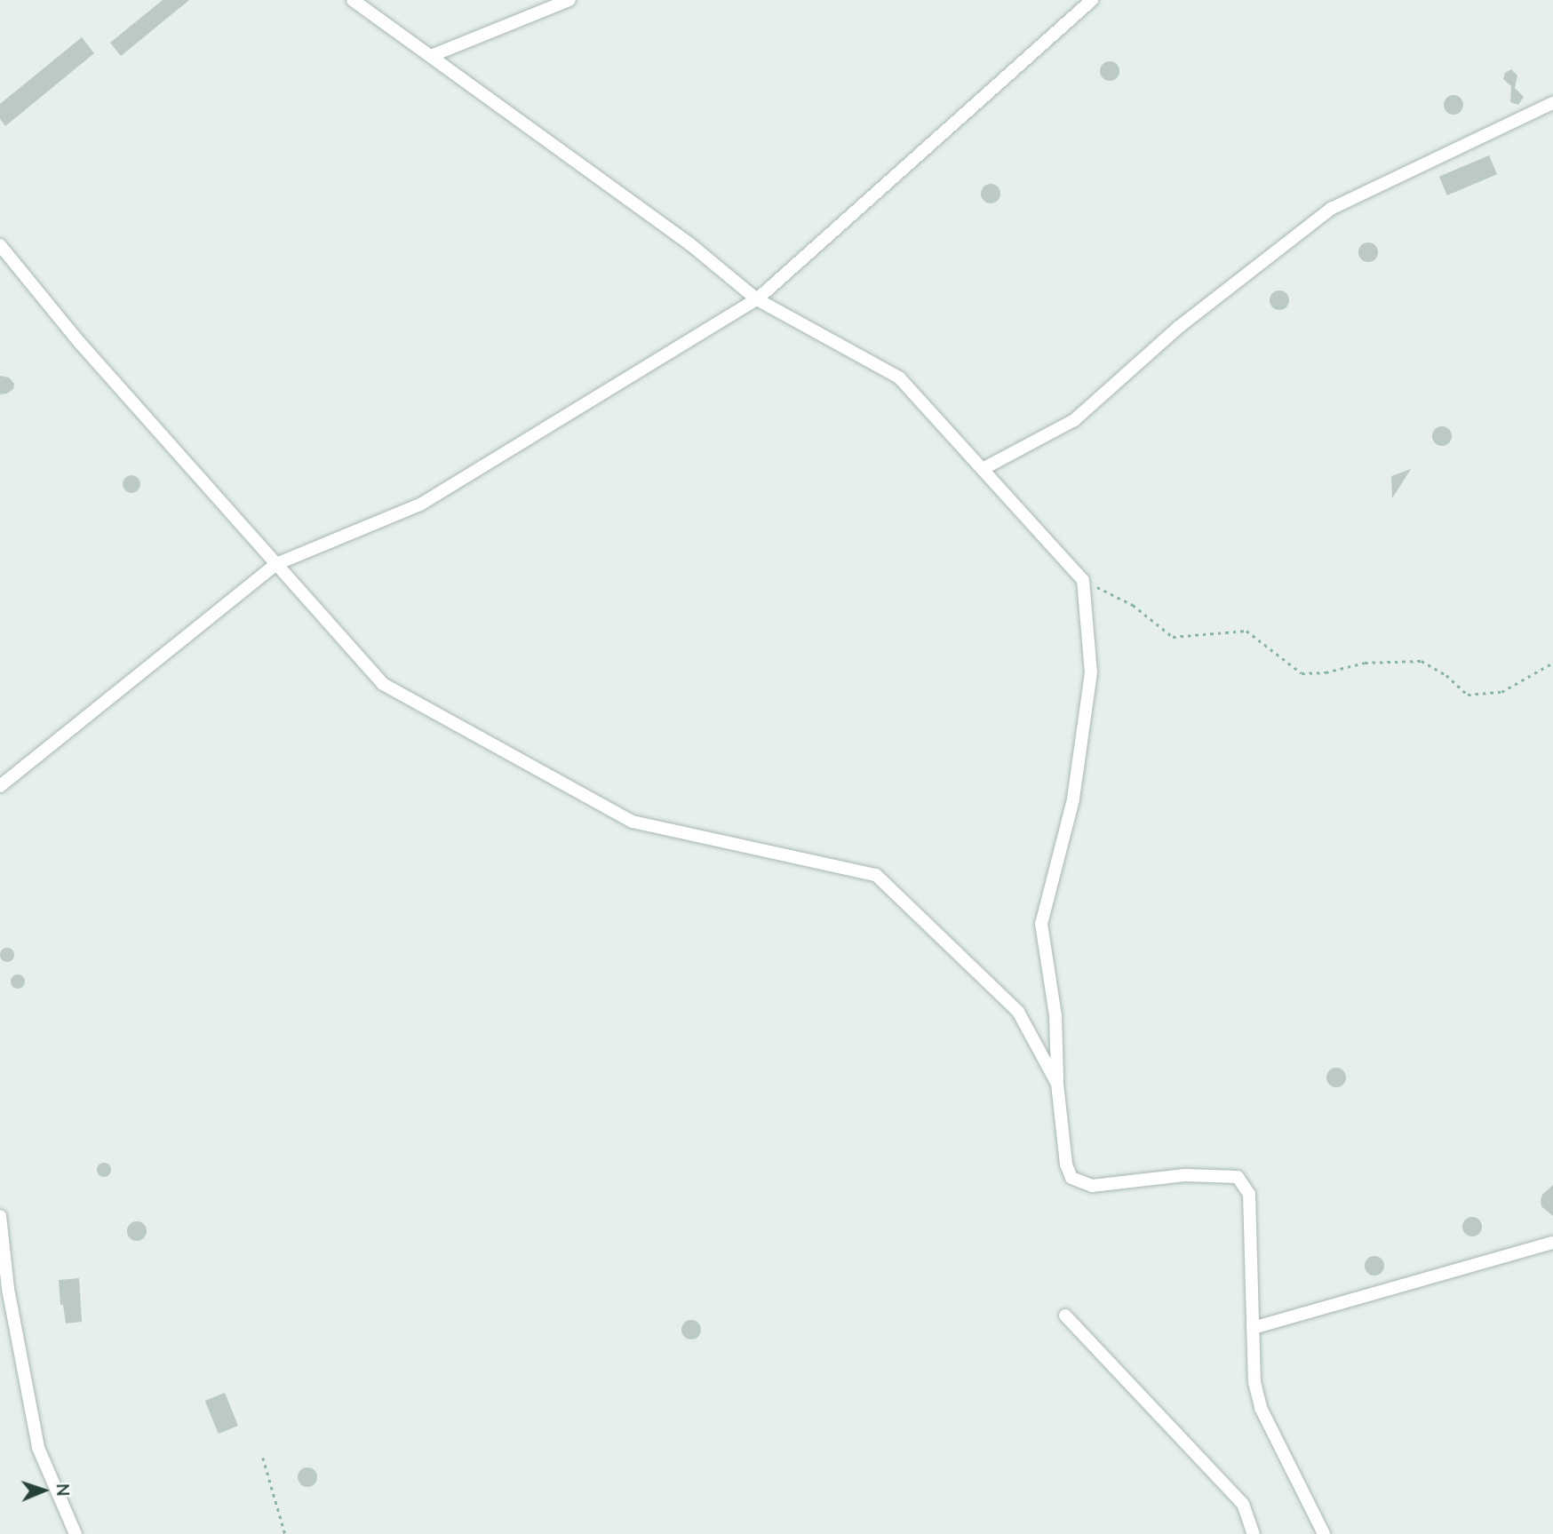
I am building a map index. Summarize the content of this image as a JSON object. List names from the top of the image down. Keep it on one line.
{"north":"right"}
